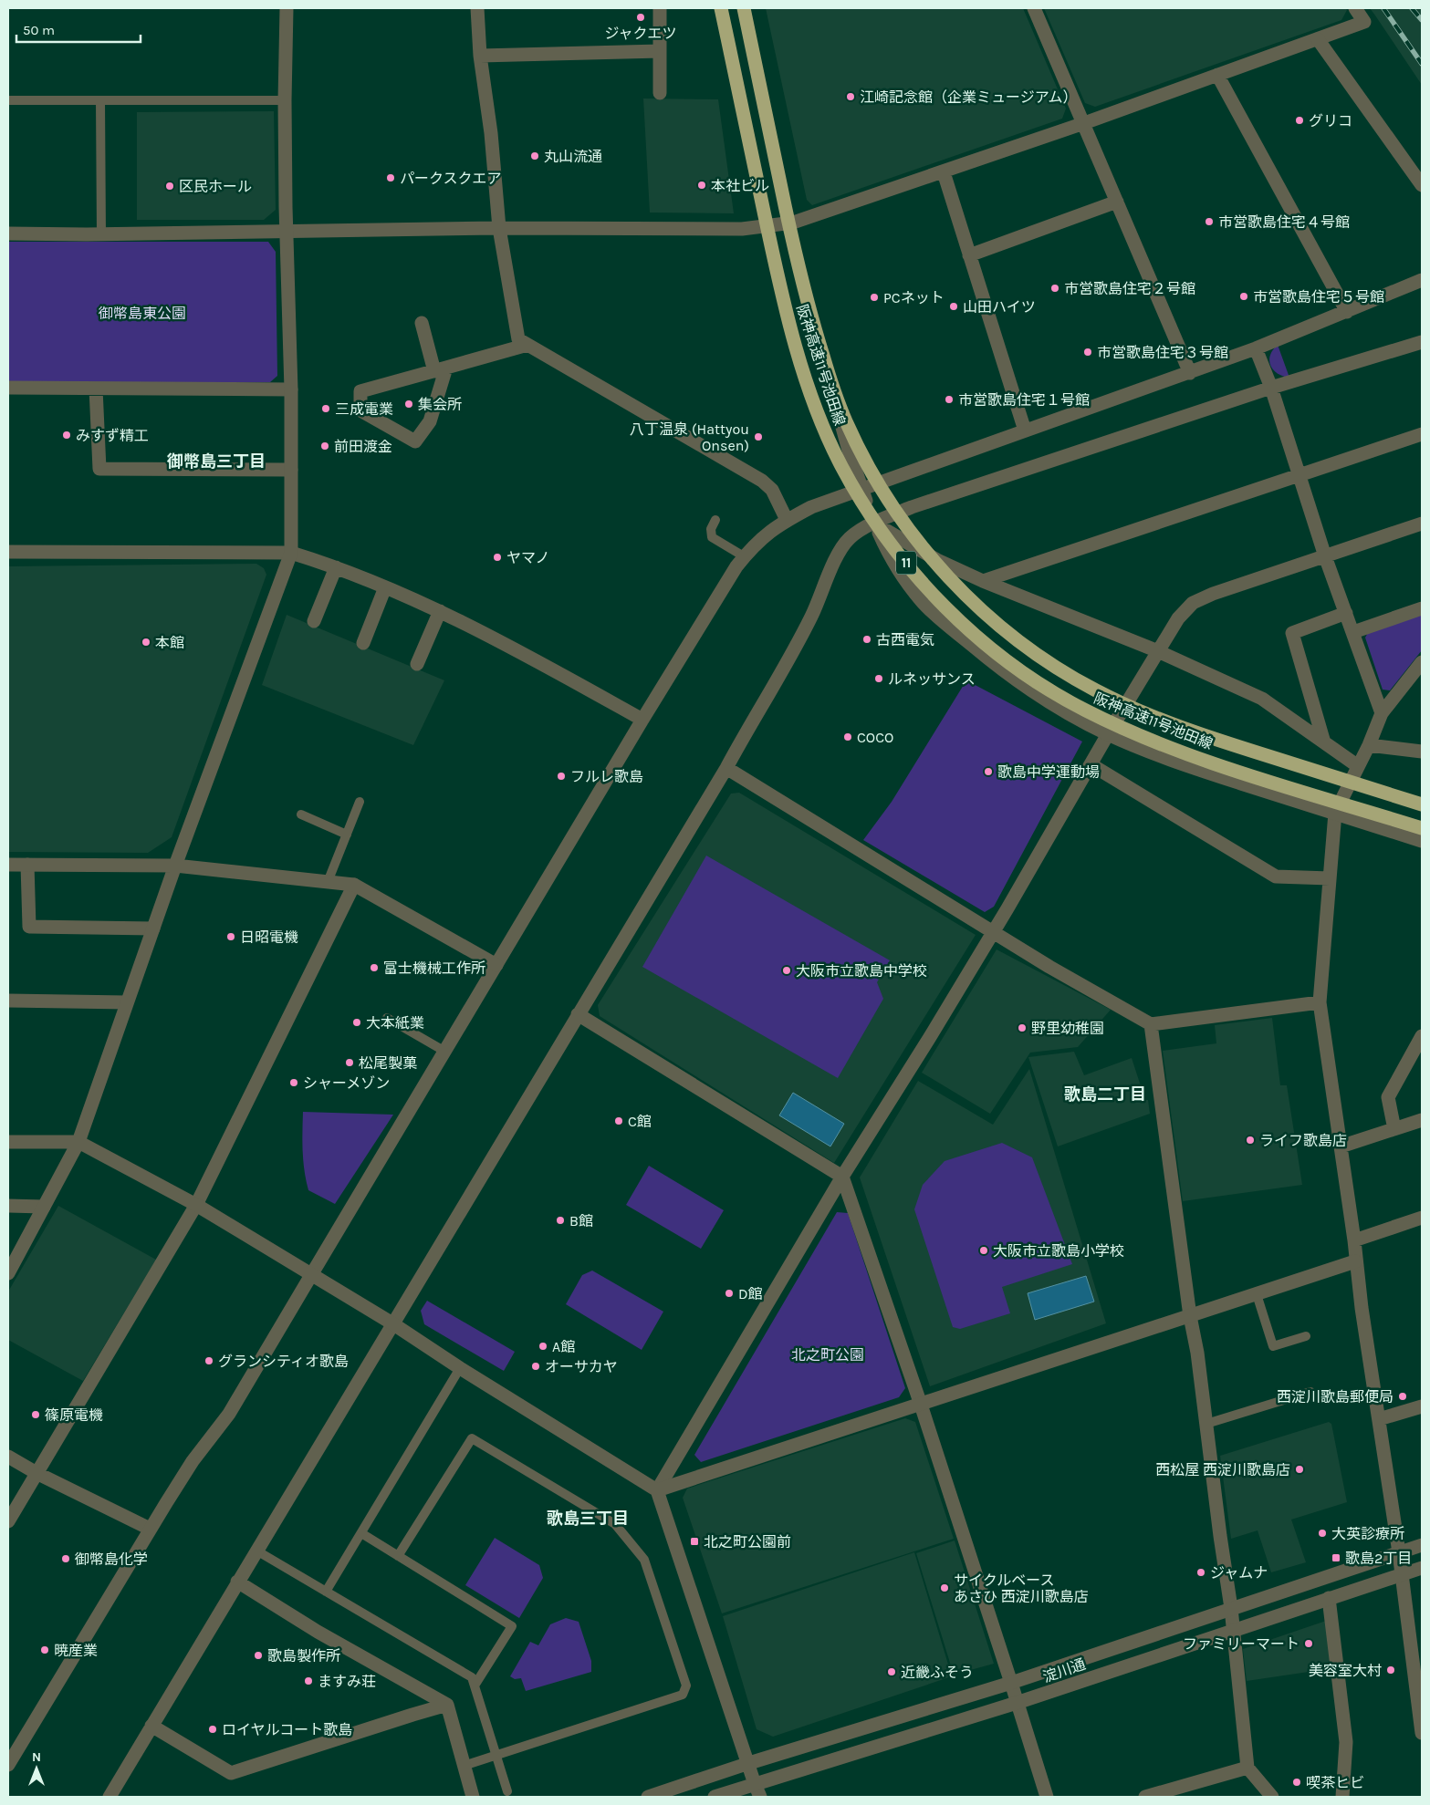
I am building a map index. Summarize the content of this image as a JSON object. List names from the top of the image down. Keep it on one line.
{"streets":{"highway":["阪神高速11号池田線","11"],"street":["淀川通"]},"districts":["御幣島三丁目","歌島二丁目","歌島三丁目"],"parks":["御幣島東公園","北之町公園"],"places":{"other":["ジャクエツ","江崎記念館（企業ミュージアム）","グリコ","丸山流通","パークスクエア","本社ビル","区民ホール","市営歌島住宅４号館","市営歌島住宅２号館","市営歌島住宅５号館","PCネット","山田ハイツ","市営歌島住宅３号館","市営歌島住宅１号館","集会所","三成電業","みすず精工","八丁温泉 (Hattyou Onsen)","前田渡金","ヤマノ","古西電気","本館","ルネッサンス","COCO","歌島中学運動場","フルレ歌島","日昭電機","富士機械工作所","大阪市立歌島中学校","大本紙業","野里幼稚園","松尾製菓","シャーメゾン","C館","ライフ歌島店","B館","大阪市立歌島小学校","D館","A館","グランシティオ歌島","オーサカヤ","西淀川歌島郵便局","篠原電機","西松屋 西淀川歌島店","大英診療所","御幣島化学","ジャムナ","サイクルベース あさひ 西淀川歌島店","ファミリーマート","暁産業","歌島製作所","美容室大村","近畿ふそう","ますみ荘","ロイヤルコート歌島","喫茶ヒビ"],"transit":["北之町公園前","歌島2丁目"]},"scale_bar":"50 m","north":"top"}
